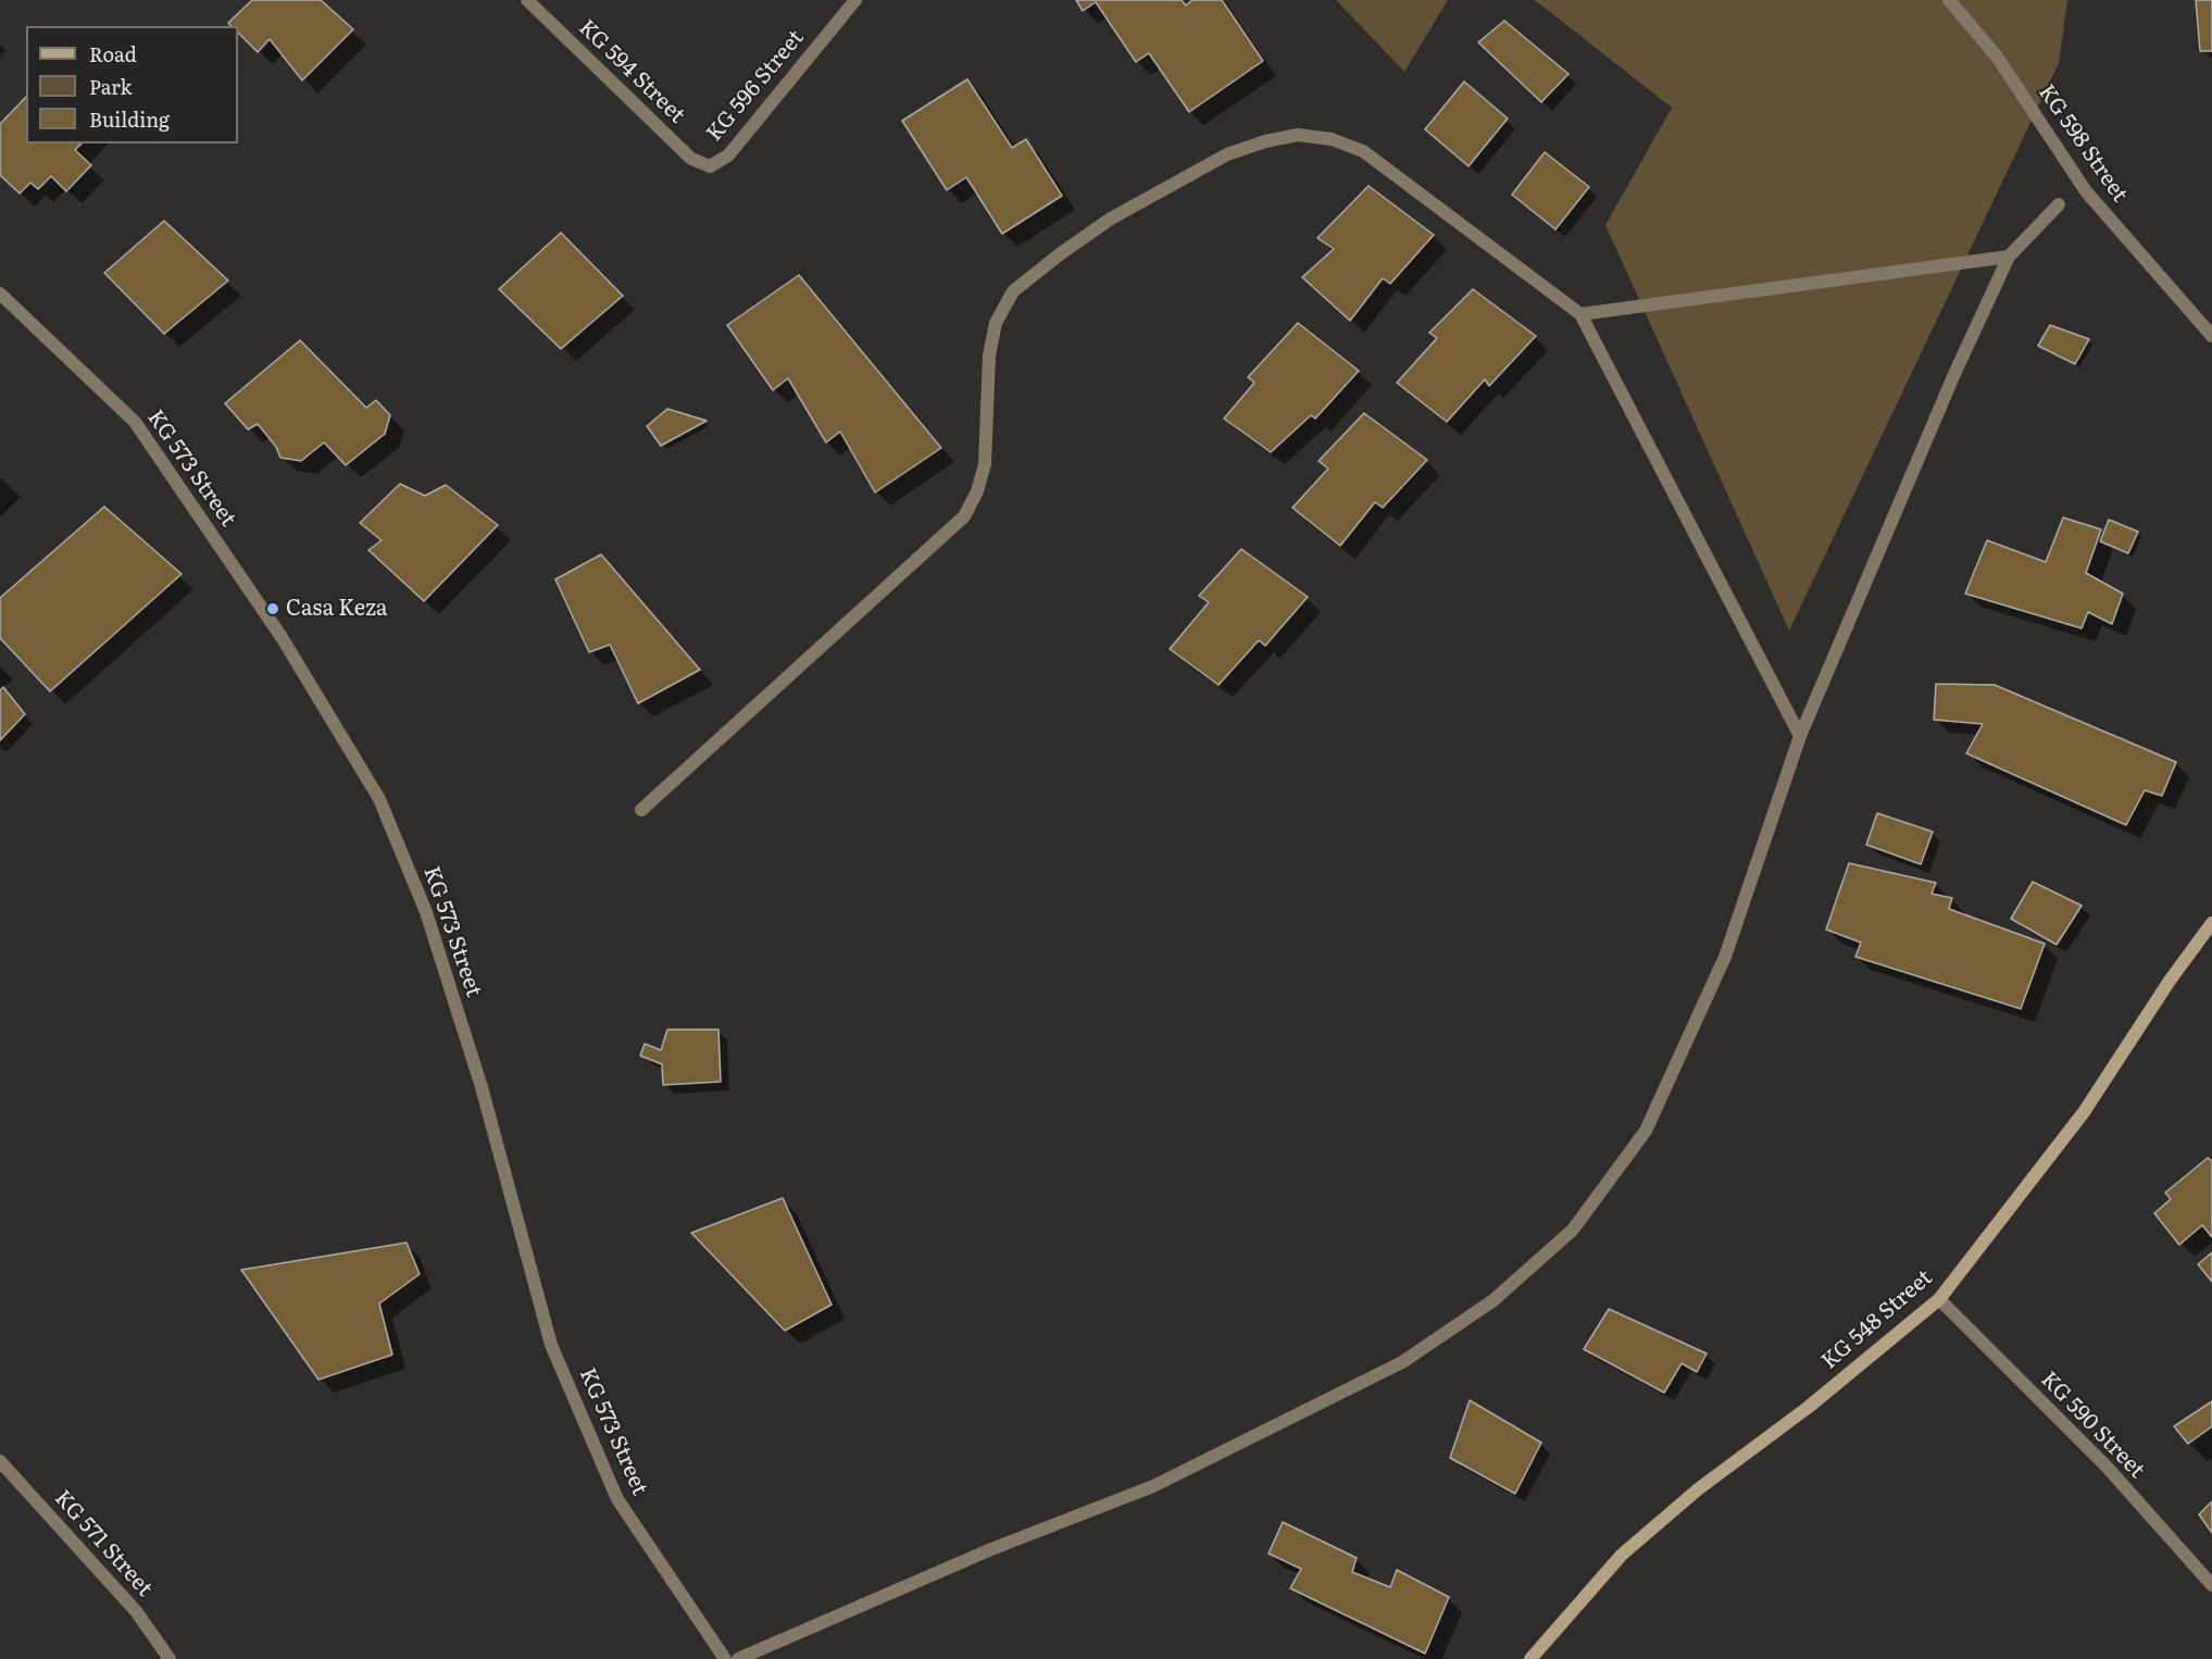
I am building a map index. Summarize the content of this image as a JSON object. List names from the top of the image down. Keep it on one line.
{"streets":{"street":["KG 594 Street","KG 596 Street","KG 598 Street","KG 573 Street","KG 548 Street","KG 590 Street","KG 571 Street"]},"crossings":[["KG 594 Street","KG 596 Street"],["KG 548 Street","KG 590 Street"]],"places":["Casa Keza"],"legend":["Road","Park","Building"]}
